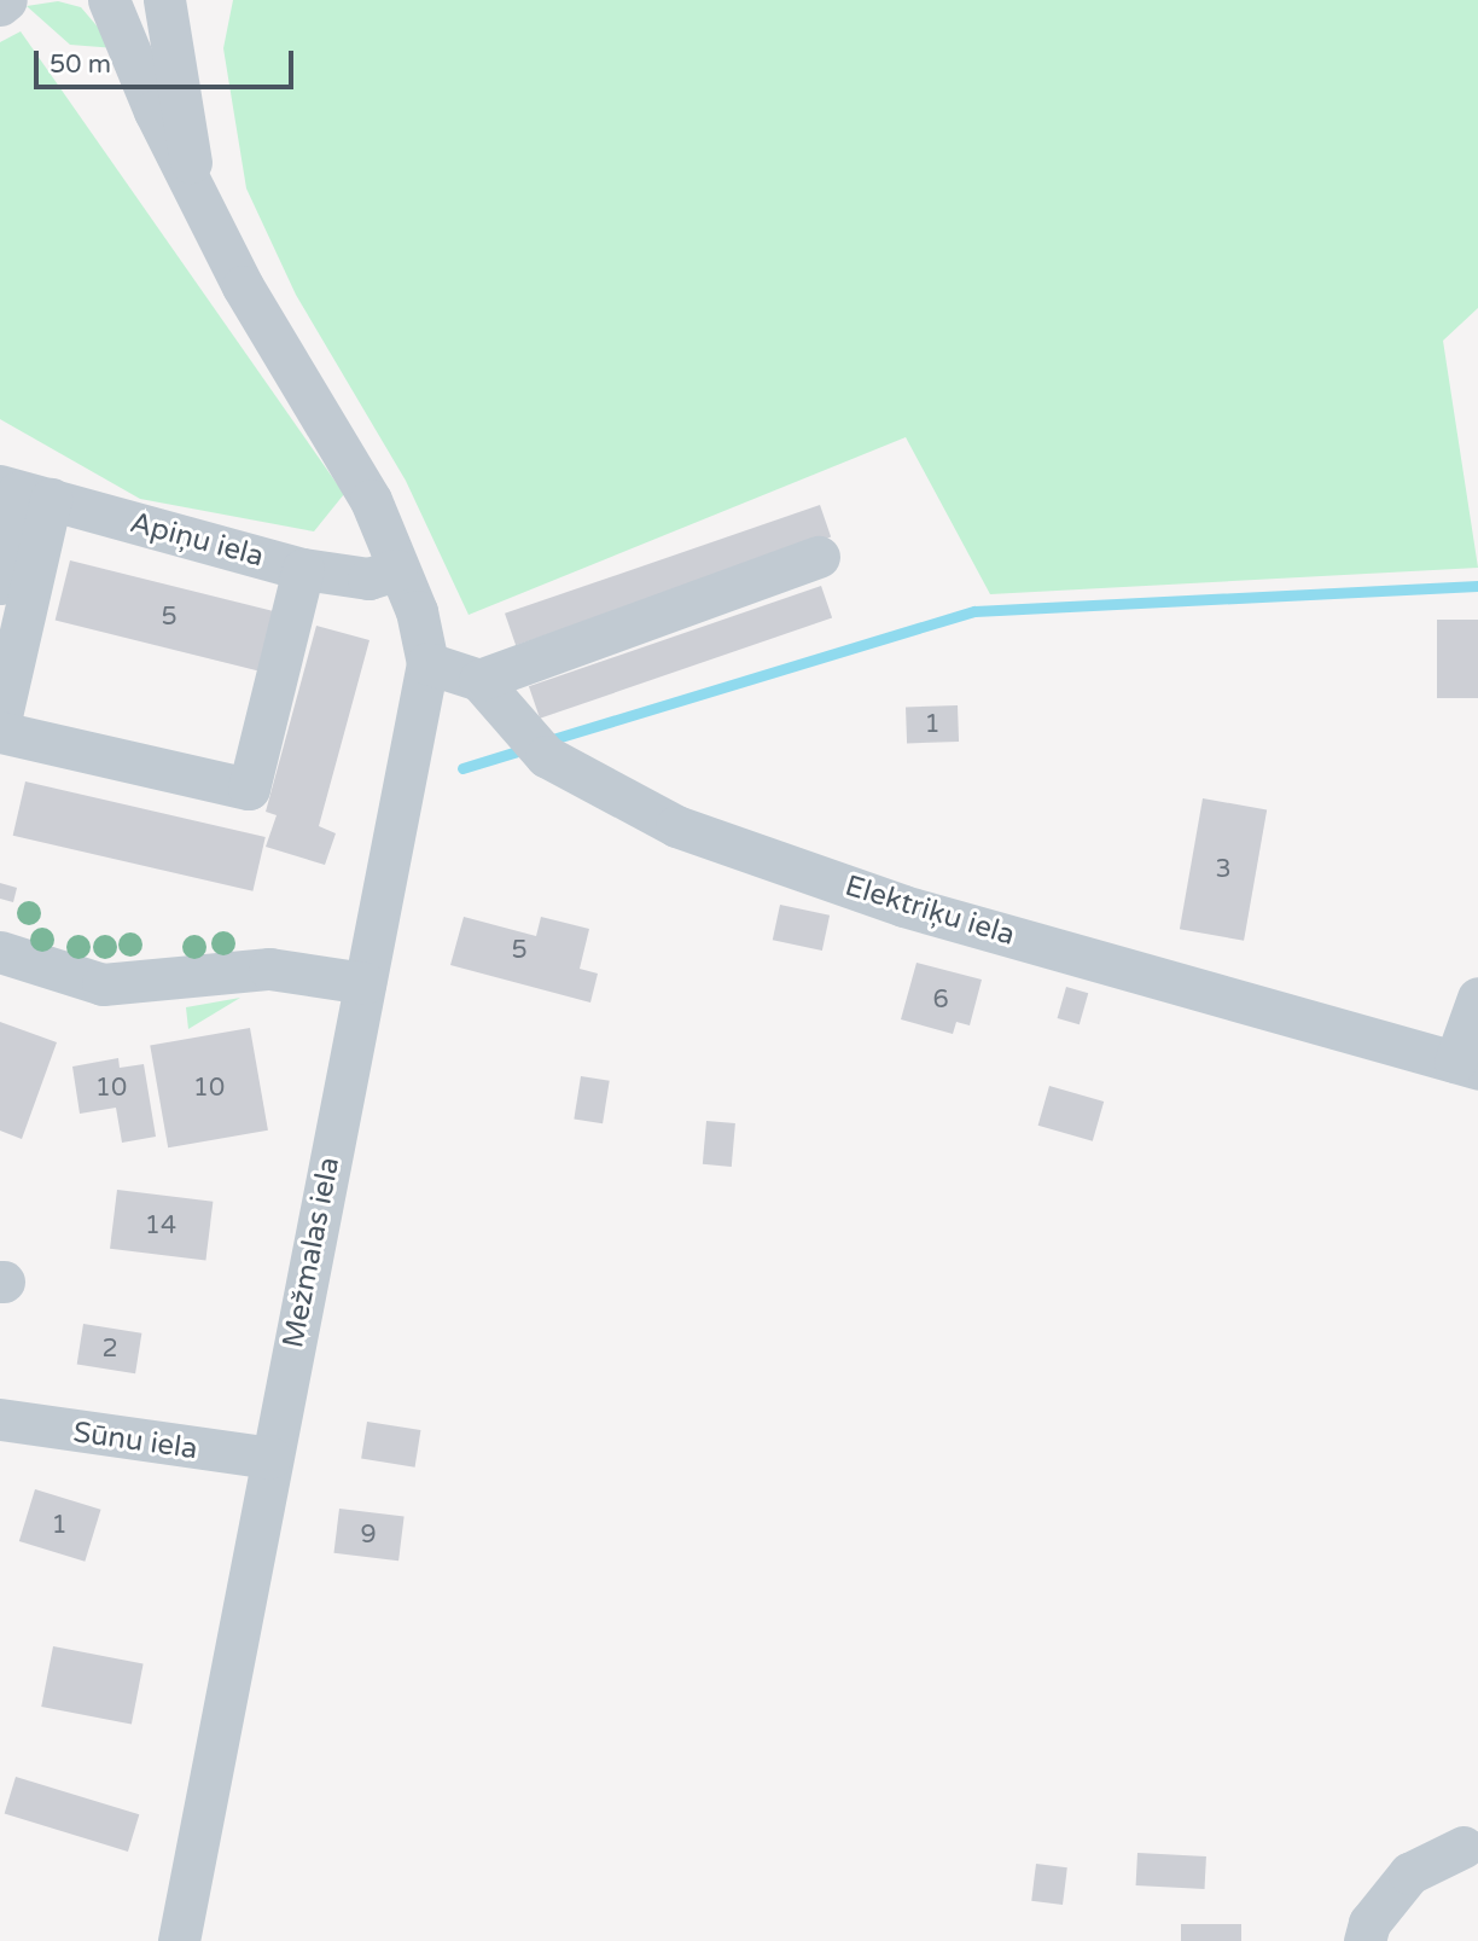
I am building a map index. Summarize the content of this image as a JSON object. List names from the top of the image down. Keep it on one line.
{"streets":{"street":["Apiņu iela","Elektriķu iela","Mežmalas iela","Sūnu iela"]},"crossings":[["Apiņu iela","Mežmalas iela"],["Mežmalas iela","Sūnu iela"]],"house_numbers":["5","1","3","5","6","10","10","14","2","1","9"],"scale_bar":"50 m"}
